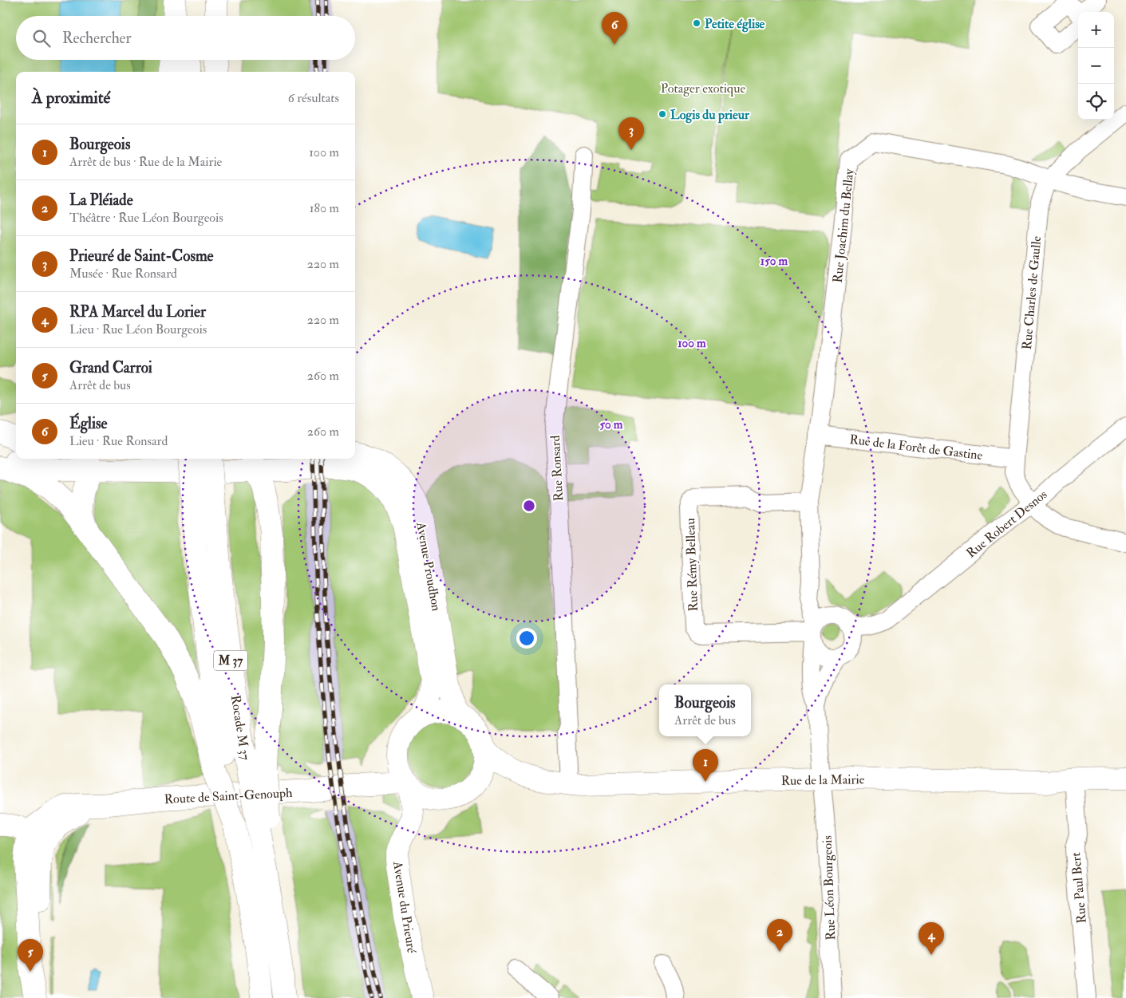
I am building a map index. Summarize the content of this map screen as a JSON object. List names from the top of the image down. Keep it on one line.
{"streets":{"main road":["Avenue Proudhon","M 37","Rocade M 37","Rue de la Mairie","Route de Saint-Genouph","Avenue du Prieuré"],"street":["Rue Joachim du Bellay","Rue Charles de Gaulle","Rue de la Forêt de Gastine","Rue Ronsard","Rue Robert Desnos","Rue Rémy Belleau","Rue Léon Bourgeois","Rue Paul Bert"]},"crossings":[["Rue Joachim du Bellay","Rue Charles de Gaulle"],["Rue Joachim du Bellay","Rue de la Forêt de Gastine"],["Rue Joachim du Bellay","Rue Robert Desnos"],["Rue Joachim du Bellay","Rue Rémy Belleau"],["Rue Joachim du Bellay","Rue de la Mairie"],["Rue Joachim du Bellay","Rue Léon Bourgeois"],["Rue Charles de Gaulle","Rue de la Forêt de Gastine"],["Rue Charles de Gaulle","Rue Robert Desnos"],["Rue Ronsard","Rue de la Mairie"],["Rue Robert Desnos","Rue Rémy Belleau"],["Avenue Proudhon","Rue de la Mairie"],["Avenue Proudhon","Route de Saint-Genouph"],["Avenue Proudhon","Avenue du Prieuré"],["Rue de la Mairie","Route de Saint-Genouph"],["Rue de la Mairie","Rue Léon Bourgeois"],["Rue de la Mairie","Rue Paul Bert"],["Rue de la Mairie","Avenue du Prieuré"],["Route de Saint-Genouph","Avenue du Prieuré"]],"parks":["Potager exotique"],"places":["Petite église","Logis du prieur"],"page":{"map_buttons":["+","−"],"pins":["6","3","1","2","4","5"],"search":"Rechercher","heading":["À proximité","6 résultats"],"list":[{"mark":"1","name":"Bourgeois","note":"Arrêt de bus · Rue de la Mairie","value":"100 m"},{"mark":"2","name":"La Pléiade","note":"Théâtre · Rue Léon Bourgeois","value":"180 m"},{"mark":"3","name":"Prieuré de Saint-Cosme","note":"Musée · Rue Ronsard","value":"220 m"},{"mark":"4","name":"RPA Marcel du Lorier","note":"Lieu · Rue Léon Bourgeois","value":"220 m"},{"mark":"5","name":"Grand Carroi","note":"Arrêt de bus","value":"260 m"},{"mark":"6","name":"Église","note":"Lieu · Rue Ronsard","value":"260 m"}],"popup":["Bourgeois","Arrêt de bus"]},"rings":["150 m","100 m","50 m"]}
